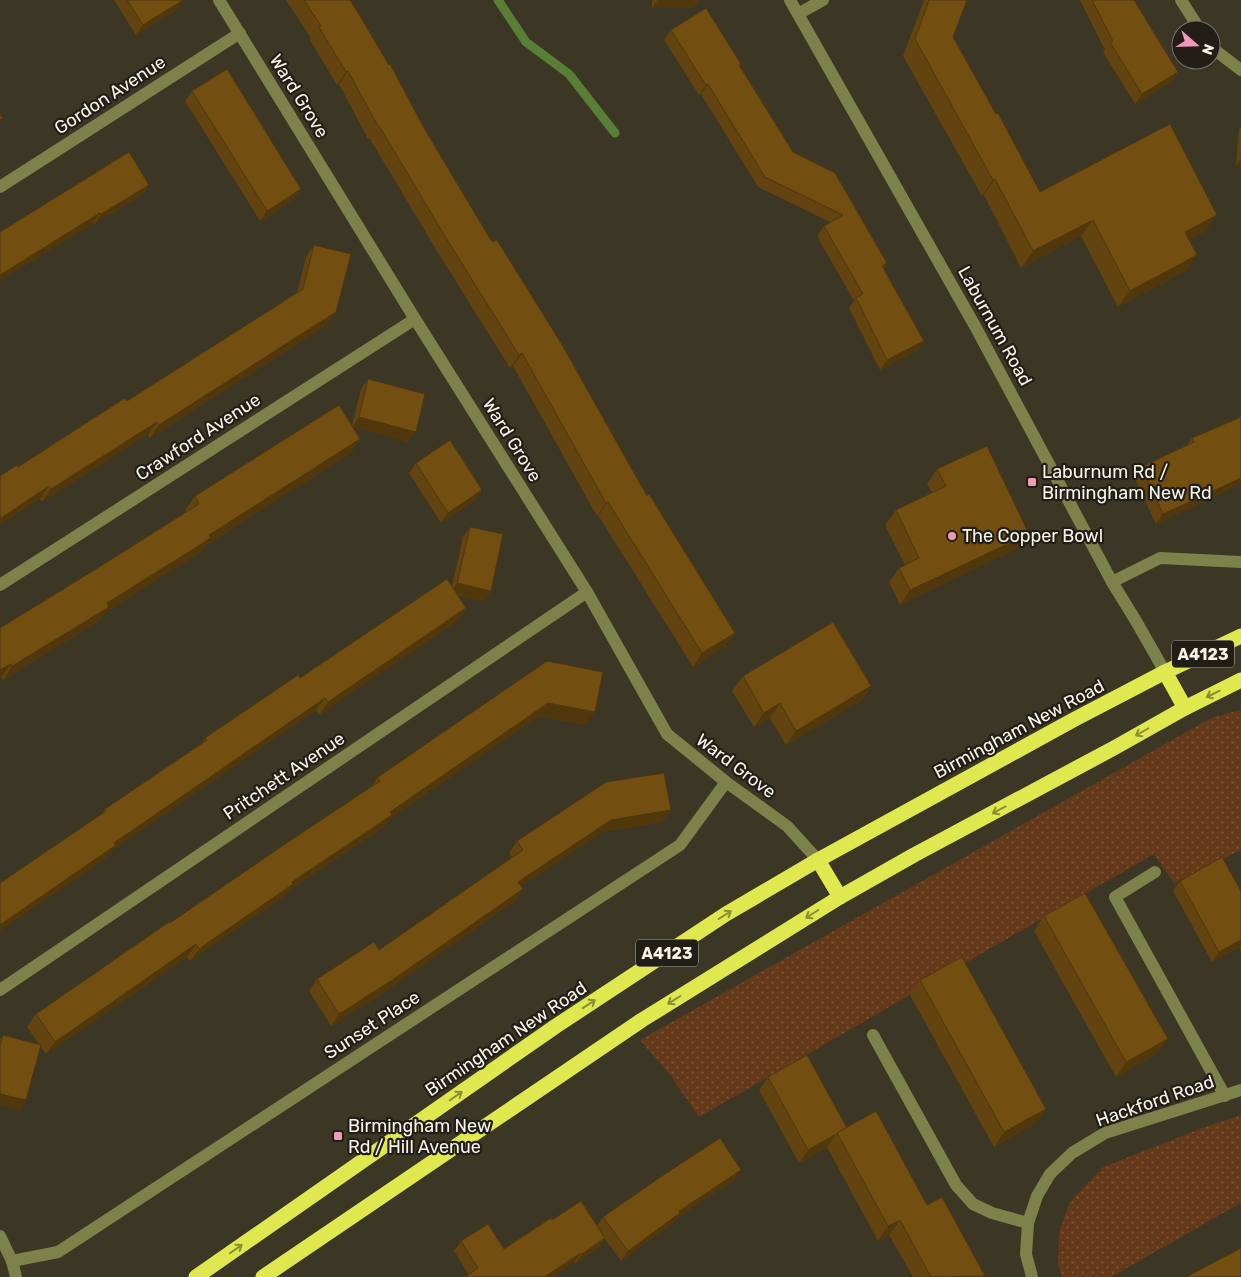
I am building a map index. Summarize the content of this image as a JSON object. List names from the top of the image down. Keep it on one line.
{"streets":{"highway":["A4123","Birmingham New Road"],"street":["Gordon Avenue","Ward Grove","Laburnum Road","Crawford Avenue","Pritchett Avenue","Sunset Place","Hackford Road"]},"crossings":[["Gordon Avenue","Ward Grove"],["Ward Grove","Crawford Avenue"],["Ward Grove","Birmingham New Road"],["Ward Grove","Pritchett Avenue"],["Ward Grove","Sunset Place"],["Laburnum Road","A4123"],["Laburnum Road","Birmingham New Road"],["A4123","Birmingham New Road"]],"places":{"transit":["Laburnum Rd / Birmingham New Rd","Birmingham New Rd / Hill Avenue"],"other":["The Copper Bowl"]},"north":"right"}
